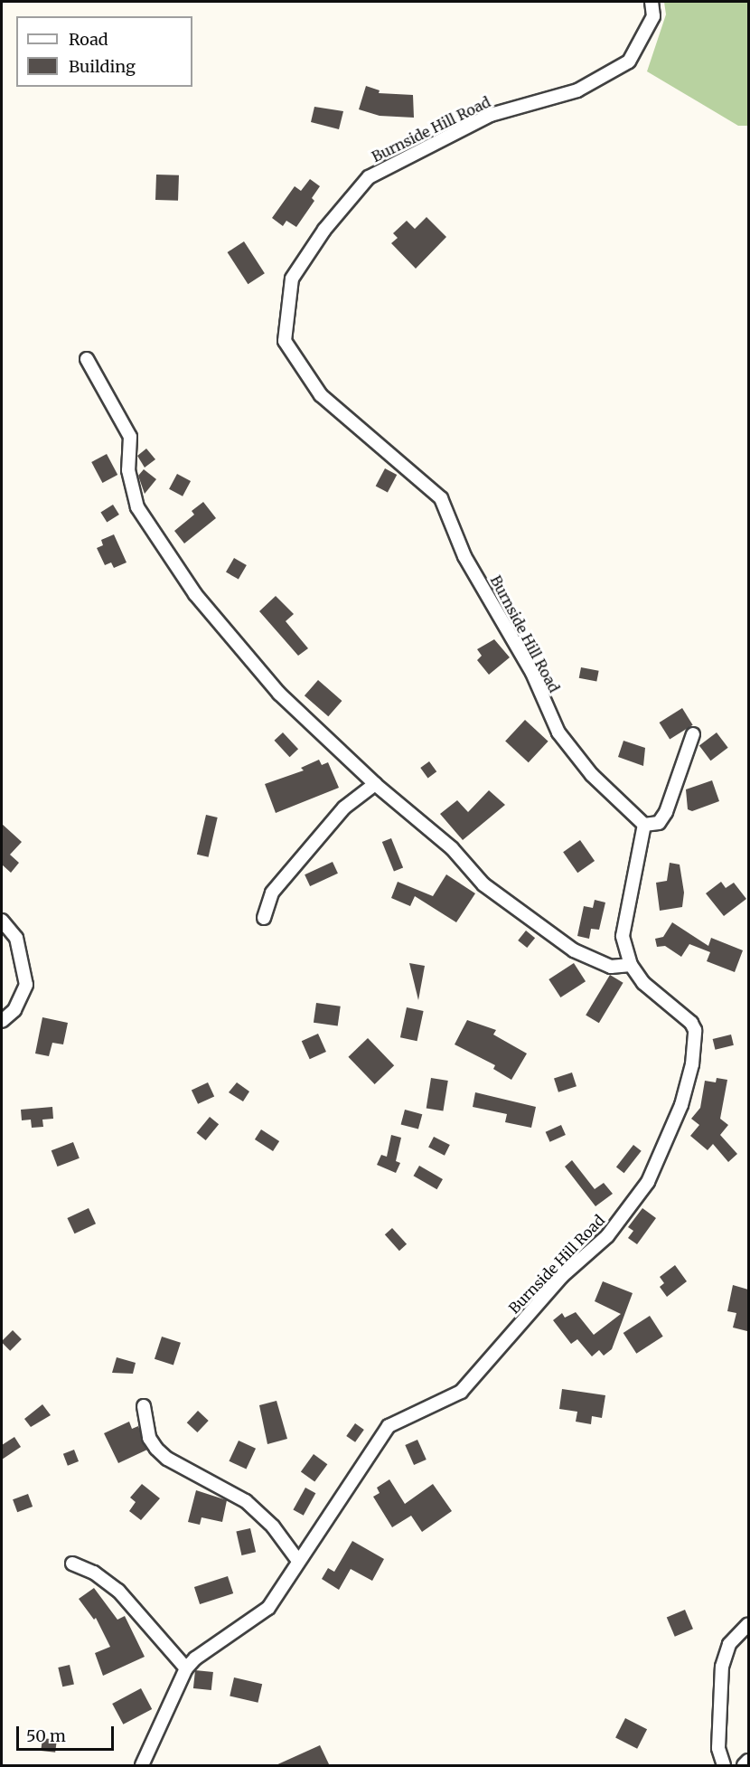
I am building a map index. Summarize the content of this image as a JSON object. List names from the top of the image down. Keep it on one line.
{"streets":{"street":["Burnside Hill Road"]},"legend":["Road","Building"],"scale_bar":"50 m"}
